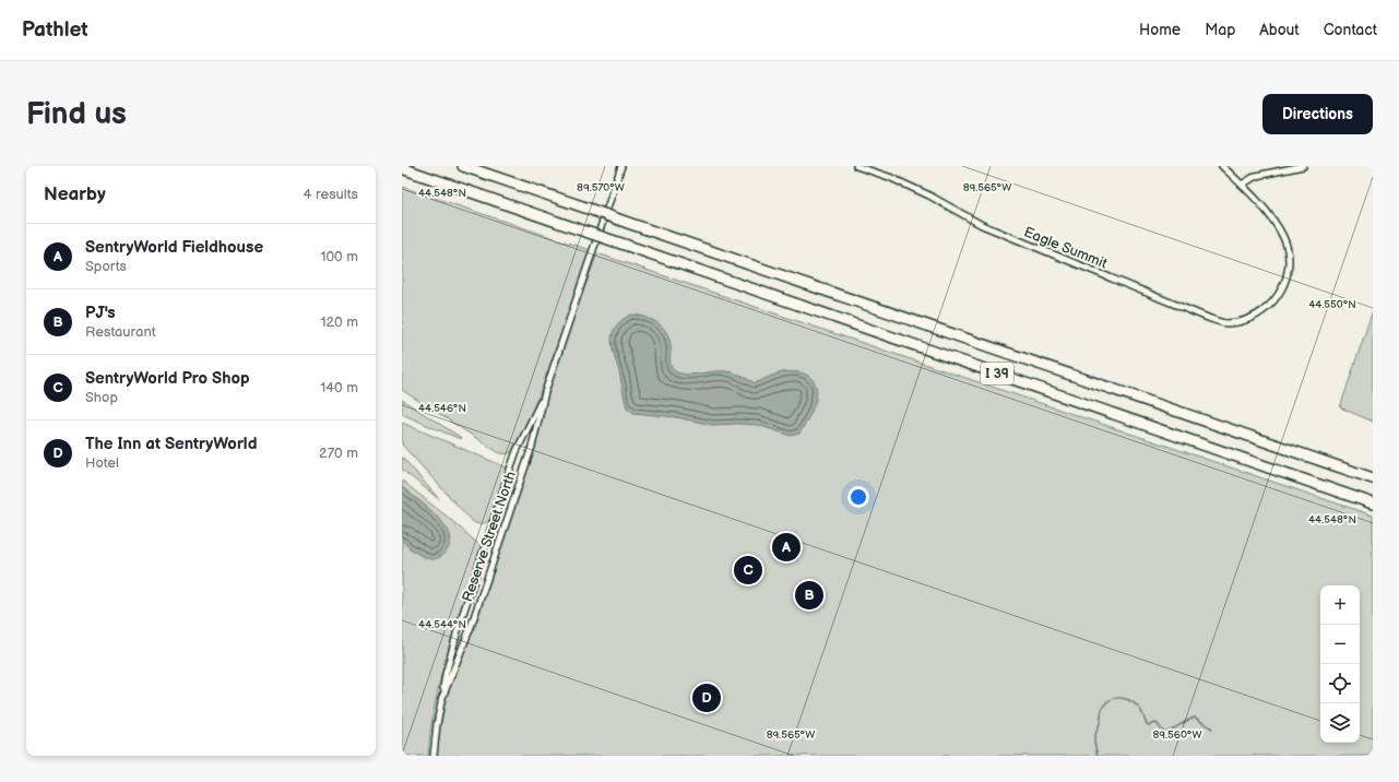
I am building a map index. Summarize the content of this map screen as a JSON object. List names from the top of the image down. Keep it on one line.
{"streets":{"highway":["I 39"],"street":["Eagle Summit","Reserve Street North"]},"page":{"header":"Pathlet","nav":["Home","Map","About","Contact"],"buttons":"Directions","title":"Find us","heading":["Nearby","4 results"],"list":[{"mark":"A","name":"SentryWorld Fieldhouse","note":"Sports","value":"100 m"},{"mark":"B","name":"PJ's","note":"Restaurant","value":"120 m"},{"mark":"C","name":"SentryWorld Pro Shop","note":"Shop","value":"140 m"},{"mark":"D","name":"The Inn at SentryWorld","note":"Hotel","value":"270 m"}],"pins":["A","C","B","D"],"map_buttons":["+","−"]},"coordinates":["89.565°W","89.570°W","44.548°N","44.550°N","44.546°N","44.544°N","89.560°W"]}
